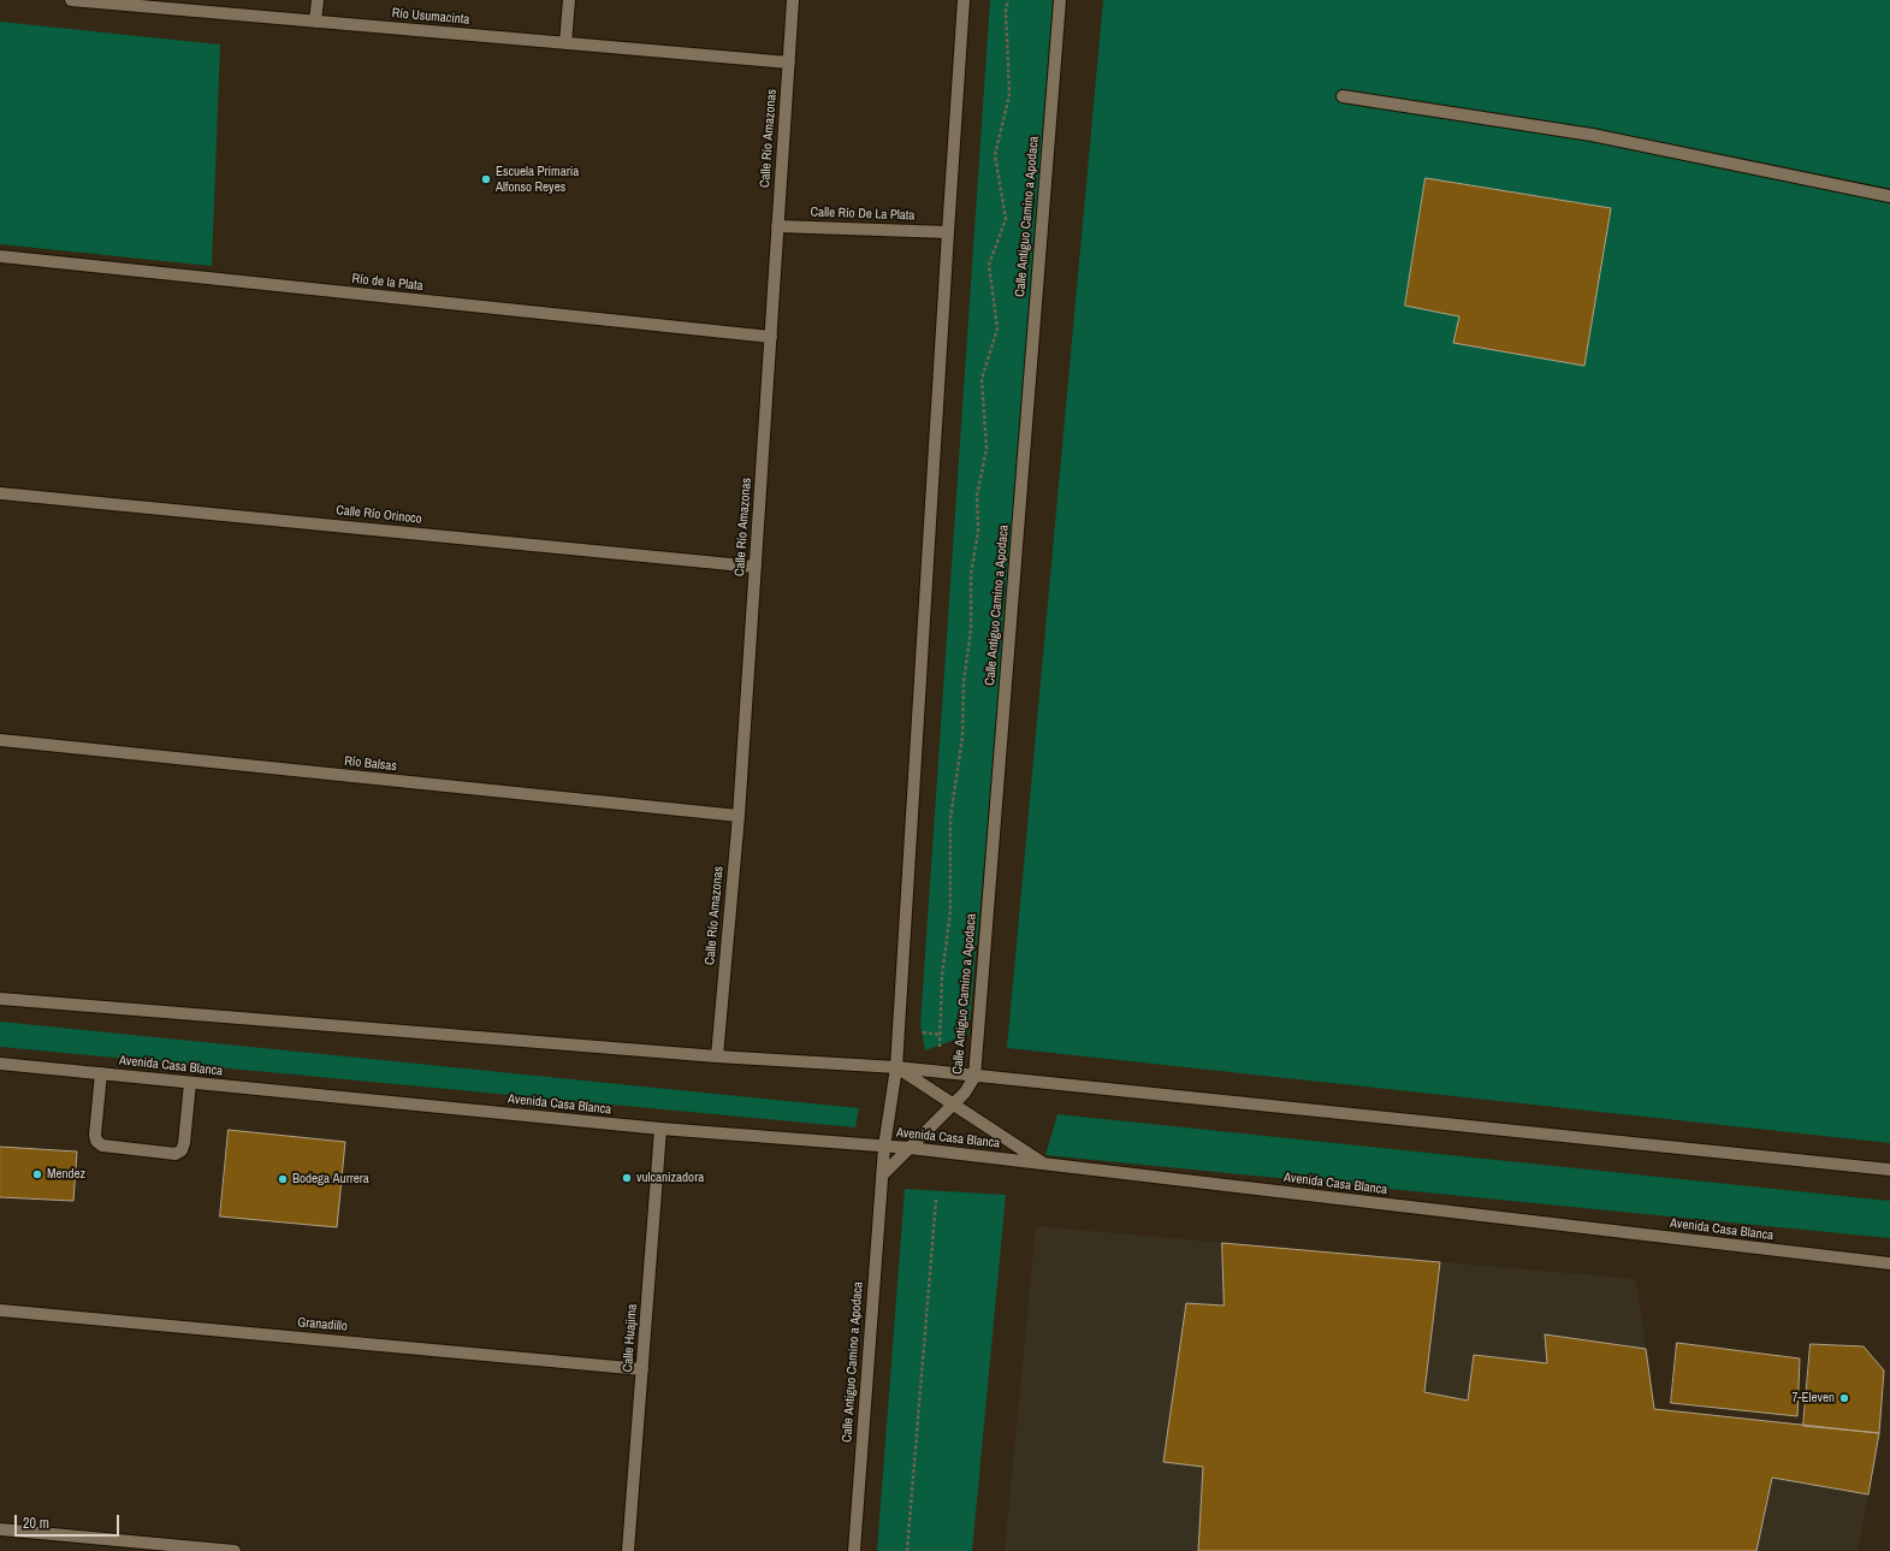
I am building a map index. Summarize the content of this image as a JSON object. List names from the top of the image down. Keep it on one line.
{"streets":{"street":["Río Usumacinta","Calle Río Amazonas","Calle Río De La Plata","Calle Antiguo Camino a Apodaca","Río de la Plata","Calle Río Orinoco","Río Balsas","Avenida Casa Blanca","Granadillo","Calle Huajima"]},"crossings":[["Río Usumacinta","Calle Río Amazonas"],["Calle Río Amazonas","Calle Río De La Plata"],["Calle Río Amazonas","Río de la Plata"],["Calle Río Amazonas","Calle Río Orinoco"],["Calle Río Amazonas","Río Balsas"],["Calle Río De La Plata","Calle Antiguo Camino a Apodaca"],["Calle Antiguo Camino a Apodaca","Avenida Casa Blanca"],["Avenida Casa Blanca","Calle Huajima"],["Granadillo","Calle Huajima"]],"places":["Escuela Primaria Alfonso Reyes","Mendez","vulcanizadora","Bodega Aurrera","7-Eleven"],"scale_bar":"20 m"}
